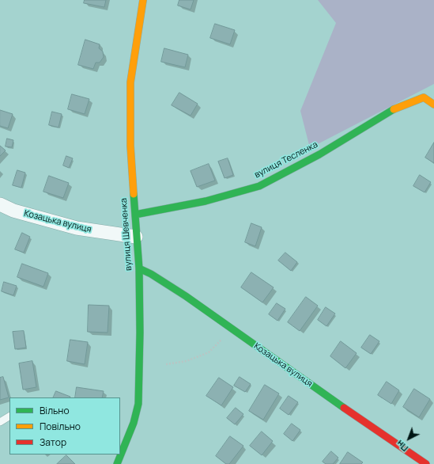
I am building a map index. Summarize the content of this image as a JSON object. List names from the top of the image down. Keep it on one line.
{"streets":{"street":["вулиця Тесленка","Козацька вулиця","вулиця Шевченка"]},"crossings":[["вулиця Тесленка","вулиця Шевченка"],["Козацька вулиця","вулиця Шевченка"]],"legend":["Вільно","Повільно","Затор"],"north":"bottom left"}
